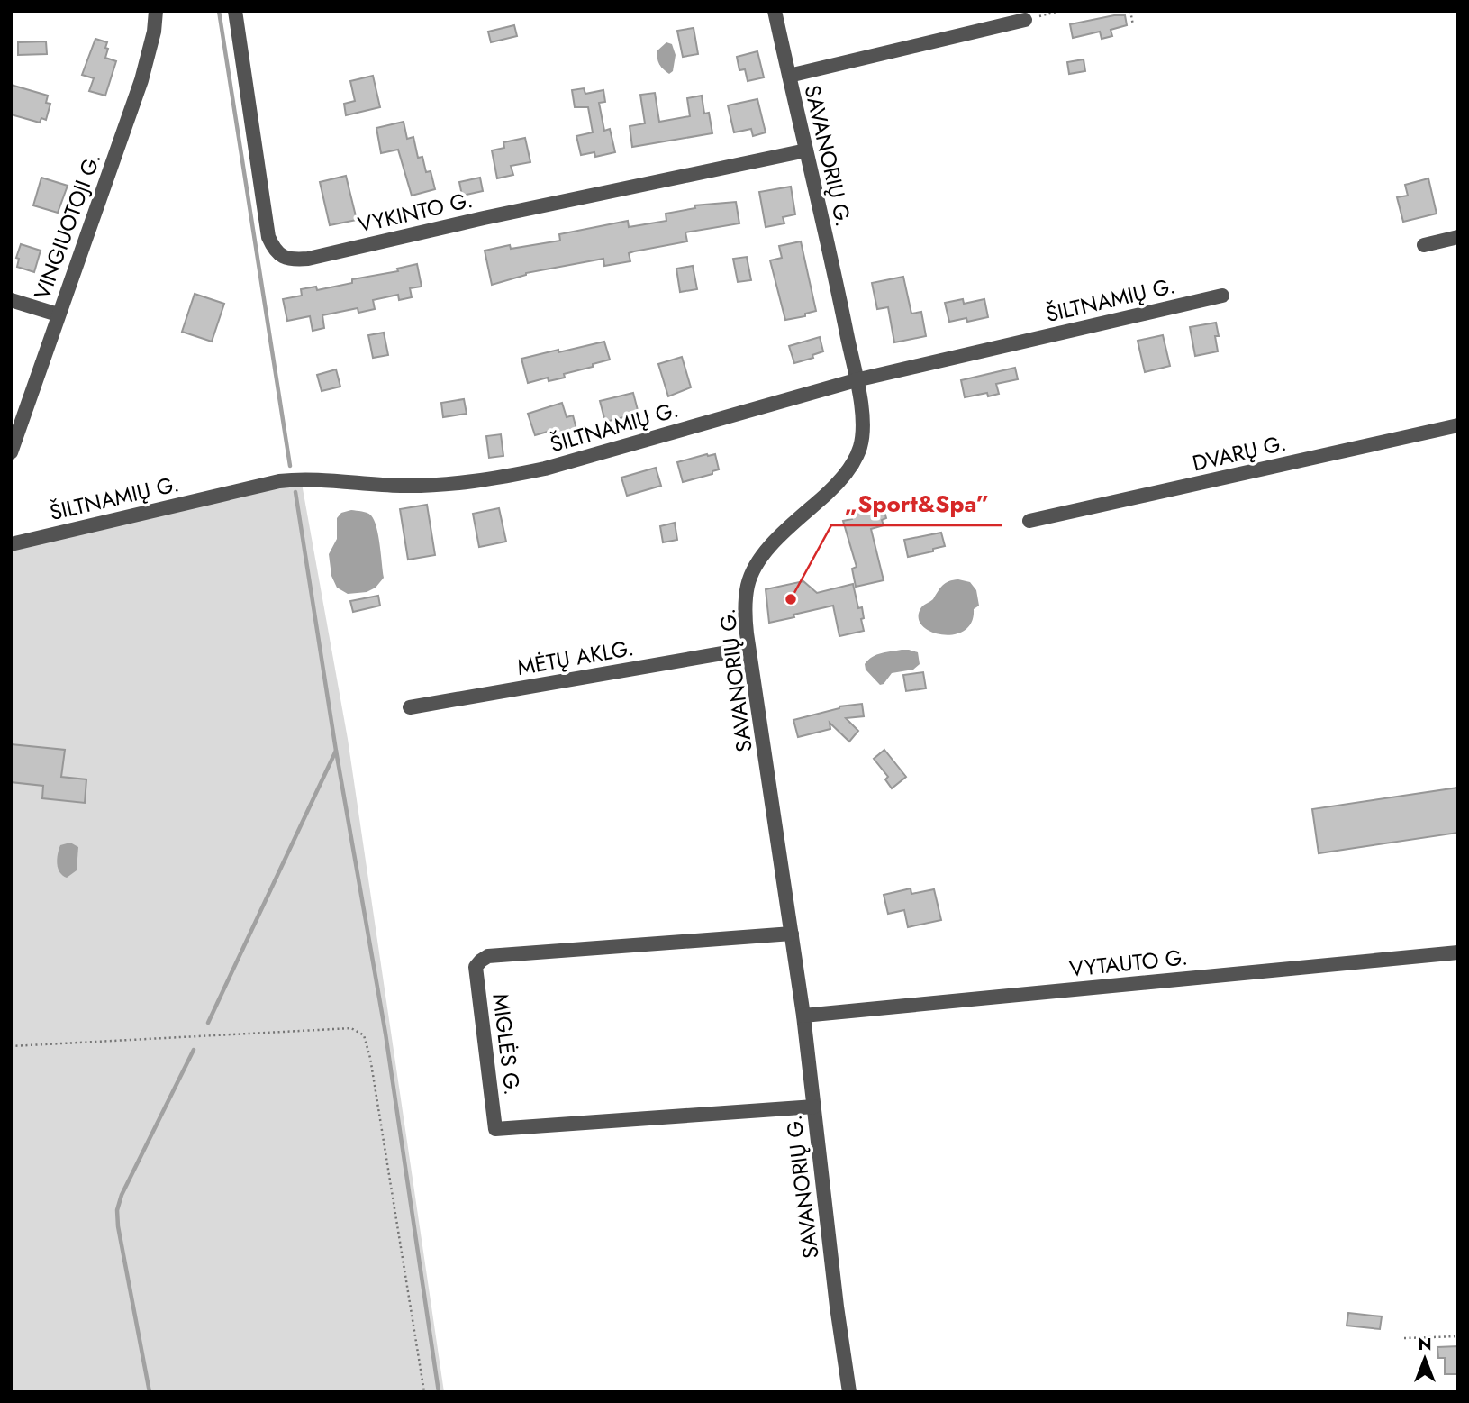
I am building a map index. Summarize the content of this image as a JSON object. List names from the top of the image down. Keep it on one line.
{"streets":{"street":["SAVANORIŲ G.","VYKINTO G.","VINGIUOTOJI G.","ŠILTNAMIŲ G.","DVARŲ G.","MĖTŲ AKLG.","VYTAUTO G.","MIGLĖS G."]},"crossings":[["SAVANORIŲ G.","VYKINTO G."],["SAVANORIŲ G.","ŠILTNAMIŲ G."],["SAVANORIŲ G.","MĖTŲ AKLG."],["SAVANORIŲ G.","VYTAUTO G."],["SAVANORIŲ G.","MIGLĖS G."]],"places":["„Sport&Spa”"],"north":"top"}
